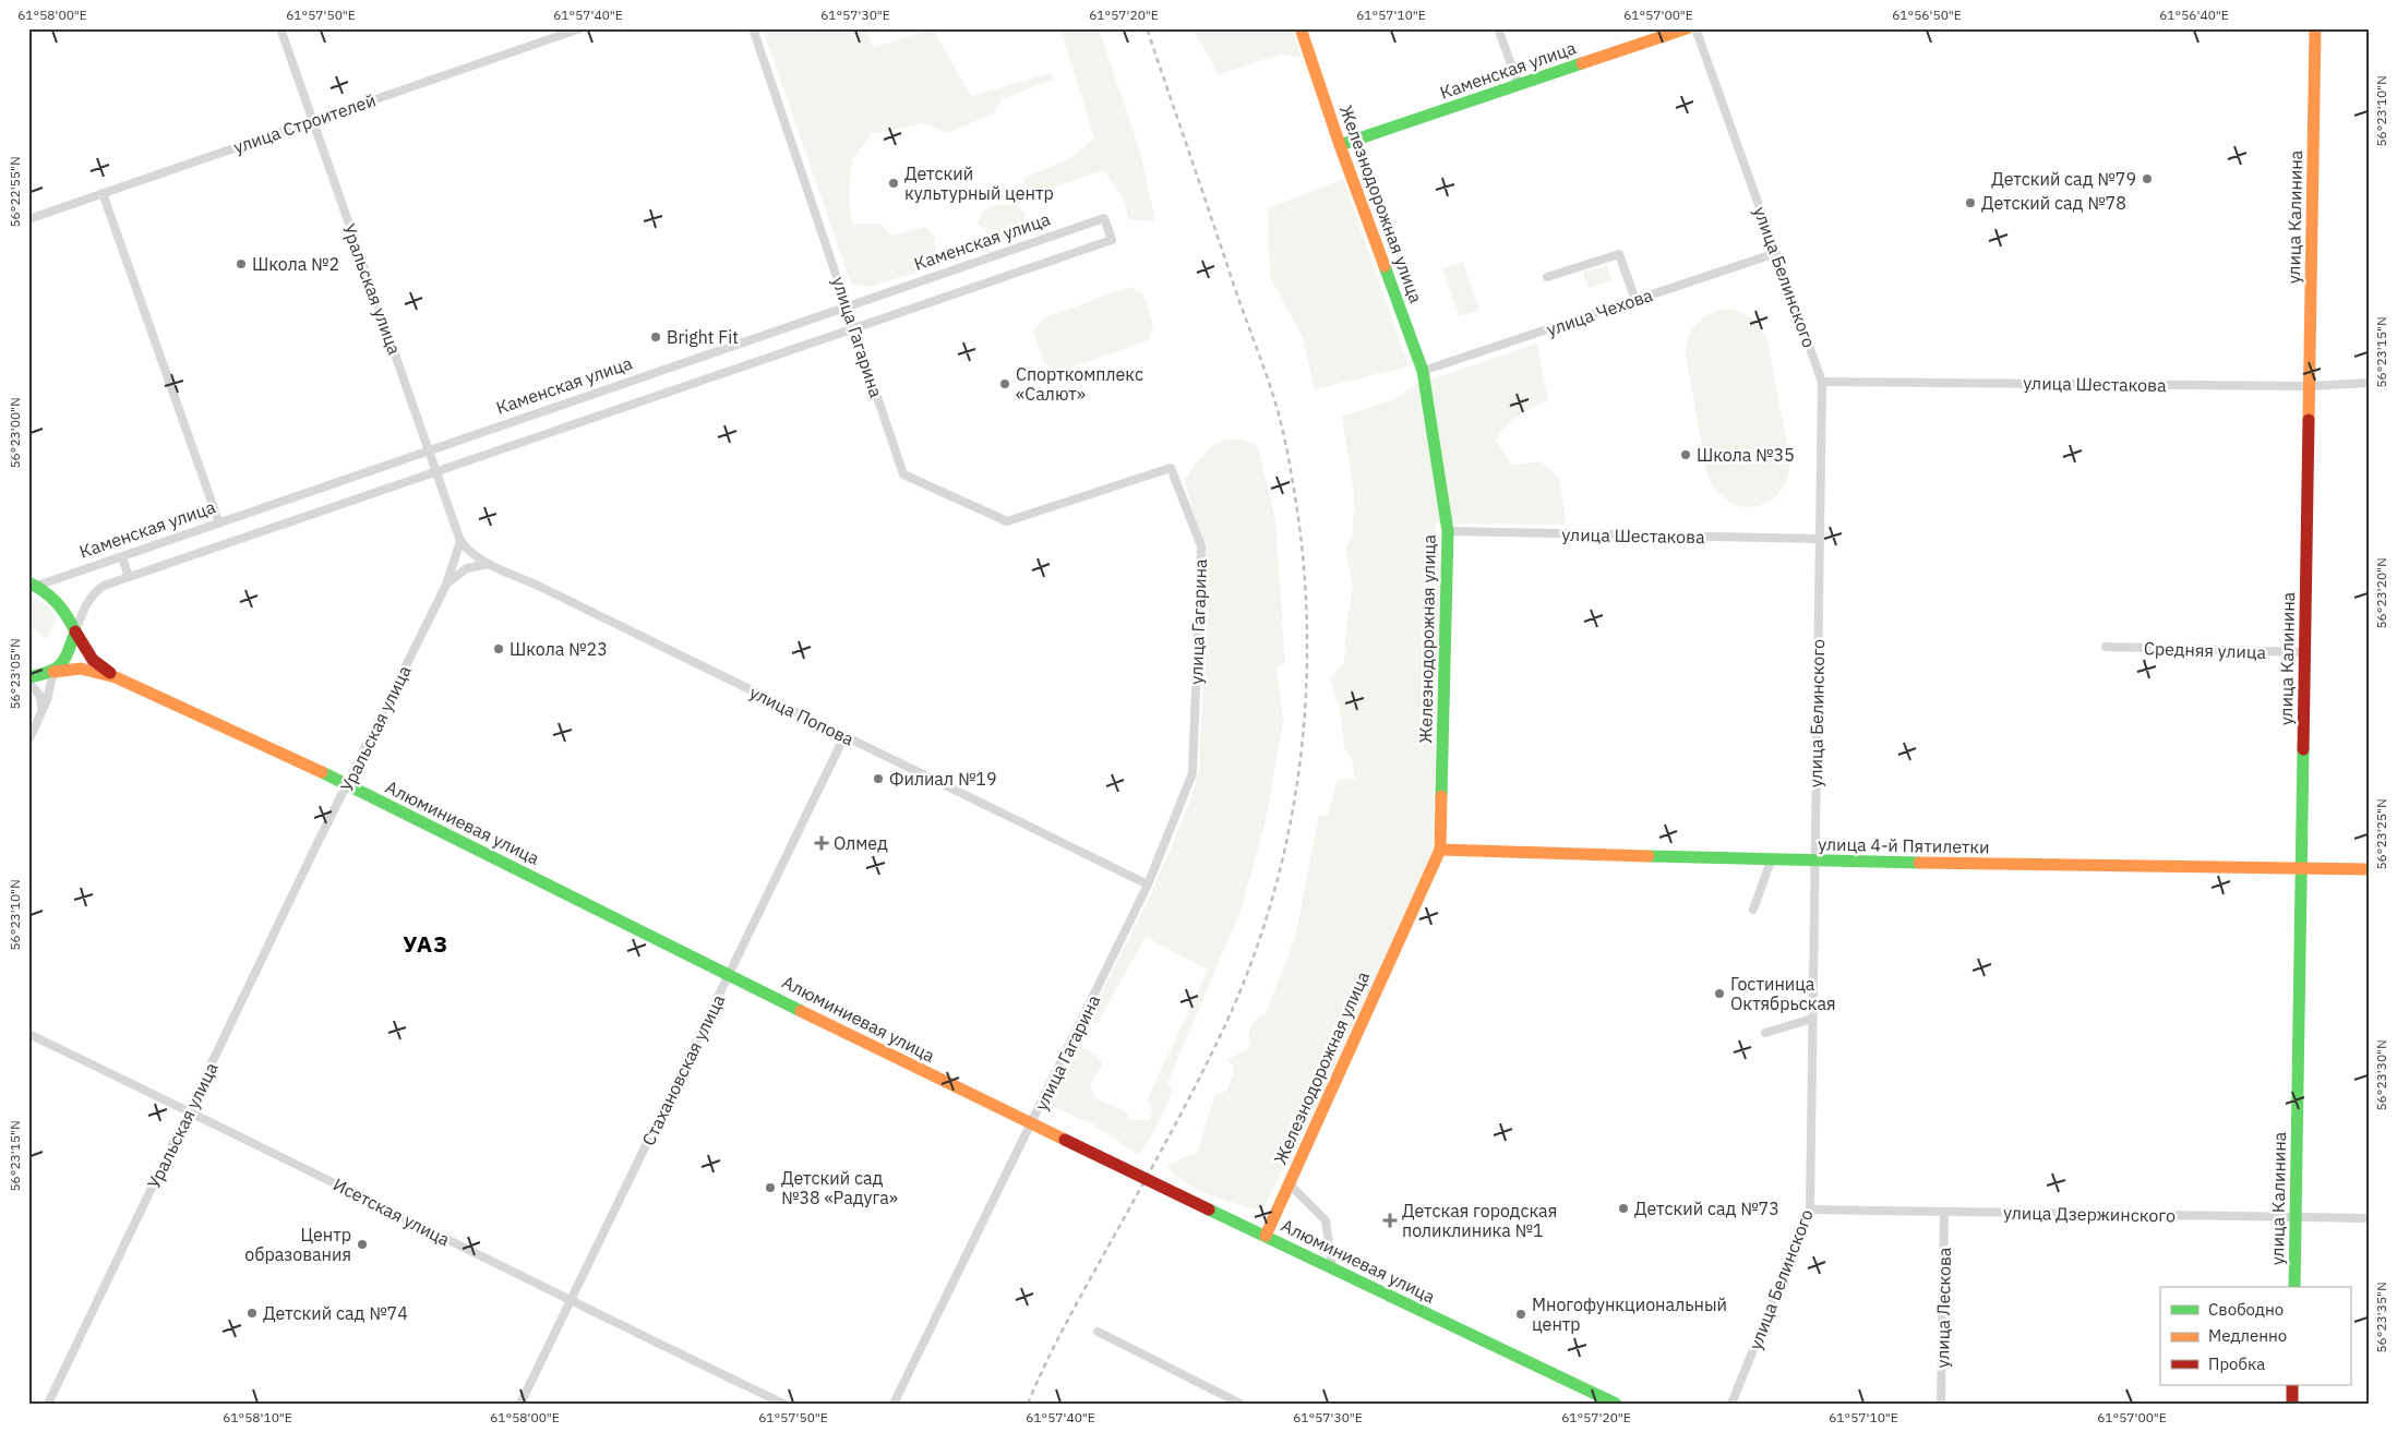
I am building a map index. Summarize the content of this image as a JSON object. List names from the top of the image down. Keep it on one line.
{"streets":{"main road":["Каменская улица","Железнодорожная улица","улица Калинина","Алюминиевая улица","улица 4-й Пятилетки"],"street":["улица Строителей","улица Белинского","Уральская улица","улица Чехова","улица Гагарина","улица Шестакова","Средняя улица","улица Попова","Стахановская улица","Исетская улица","улица Дзержинского","улица Лескова"]},"crossings":[["Каменская улица","Железнодорожная улица"],["Каменская улица","Уральская улица"],["Каменская улица","улица Гагарина"],["улица Строителей","Уральская улица"],["Железнодорожная улица","улица Чехова"],["Железнодорожная улица","улица Шестакова"],["Железнодорожная улица","Алюминиевая улица"],["Железнодорожная улица","улица 4-й Пятилетки"],["улица Калинина","улица Шестакова"],["улица Калинина","Средняя улица"],["улица Калинина","улица 4-й Пятилетки"],["улица Калинина","улица Дзержинского"],["улица Белинского","улица Чехова"],["улица Белинского","улица Шестакова"],["улица Белинского","улица 4-й Пятилетки"],["улица Белинского","улица Дзержинского"],["Уральская улица","улица Попова"],["Уральская улица","Алюминиевая улица"],["Уральская улица","Исетская улица"],["улица Гагарина","улица Попова"],["улица Гагарина","Алюминиевая улица"],["улица Попова","Стахановская улица"],["Алюминиевая улица","Стахановская улица"],["Стахановская улица","Исетская улица"],["улица Дзержинского","улица Лескова"]],"districts":["УАЗ"],"places":{"other":["Детский сад №79","Детский культурный центр","Детский сад №78","Школа №2","Bright Fit","Спорткомплекс «Салют»","Школа №35","Школа №23","Филиал №19","Гостиница Октябрьская","Детский сад №38 «Радуга»","Детский сад №73","Центр образования","Детский сад №74","Многофункциональный центр"],"health":["Олмед","Детская городская поликлиника №1"]},"legend":["Свободно","Медленно","Пробка"],"coordinates":["61°58'00\"E","61°57'50\"E","61°57'40\"E","61°57'30\"E","61°57'20\"E","61°57'10\"E","61°57'00\"E","61°56'50\"E","61°56'40\"E","56°23'10\"N","56°22'55\"N","56°23'15\"N","56°23'00\"N","56°23'20\"N","56°23'05\"N","56°23'25\"N","56°23'30\"N","56°23'35\"N","61°58'10\"E"]}
